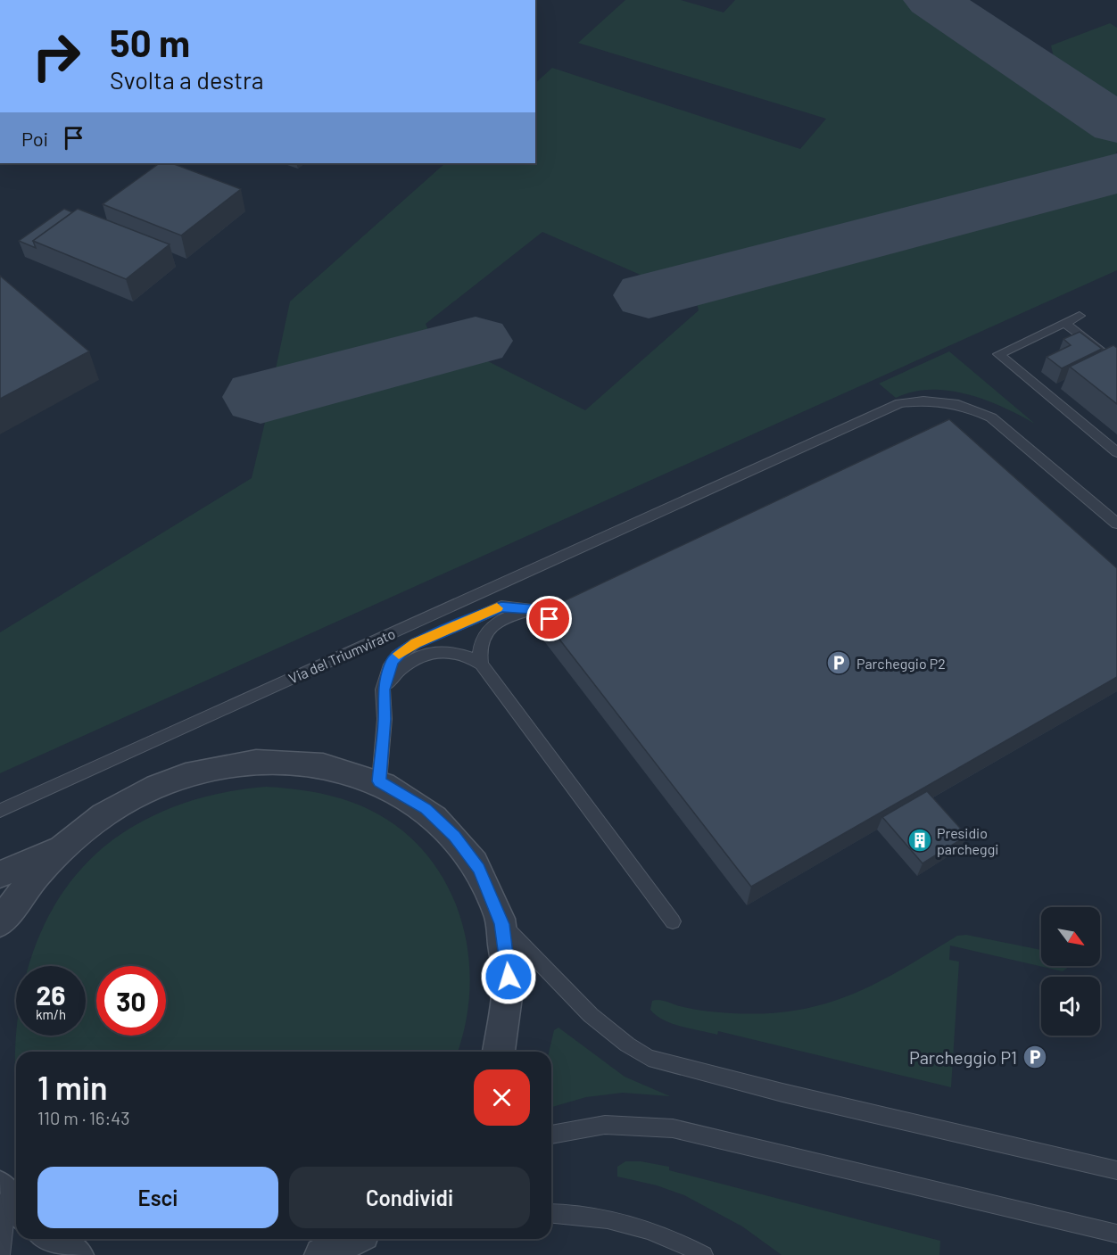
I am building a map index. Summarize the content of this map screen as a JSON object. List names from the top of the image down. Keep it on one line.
{"streets":{"lane":["Via del Triumvirato"]},"places":{"parking":["Parcheggio P2","Parcheggio P1"],"building":["Presidio parcheggi"]},"north":"bottom right","page":{"turn":["50 m","Svolta a destra"],"then":"Poi","speed":"26 km/h","limit":"30","heading":["1 min","110 m · 16:43"],"buttons":["Esci","Condividi"]}}
